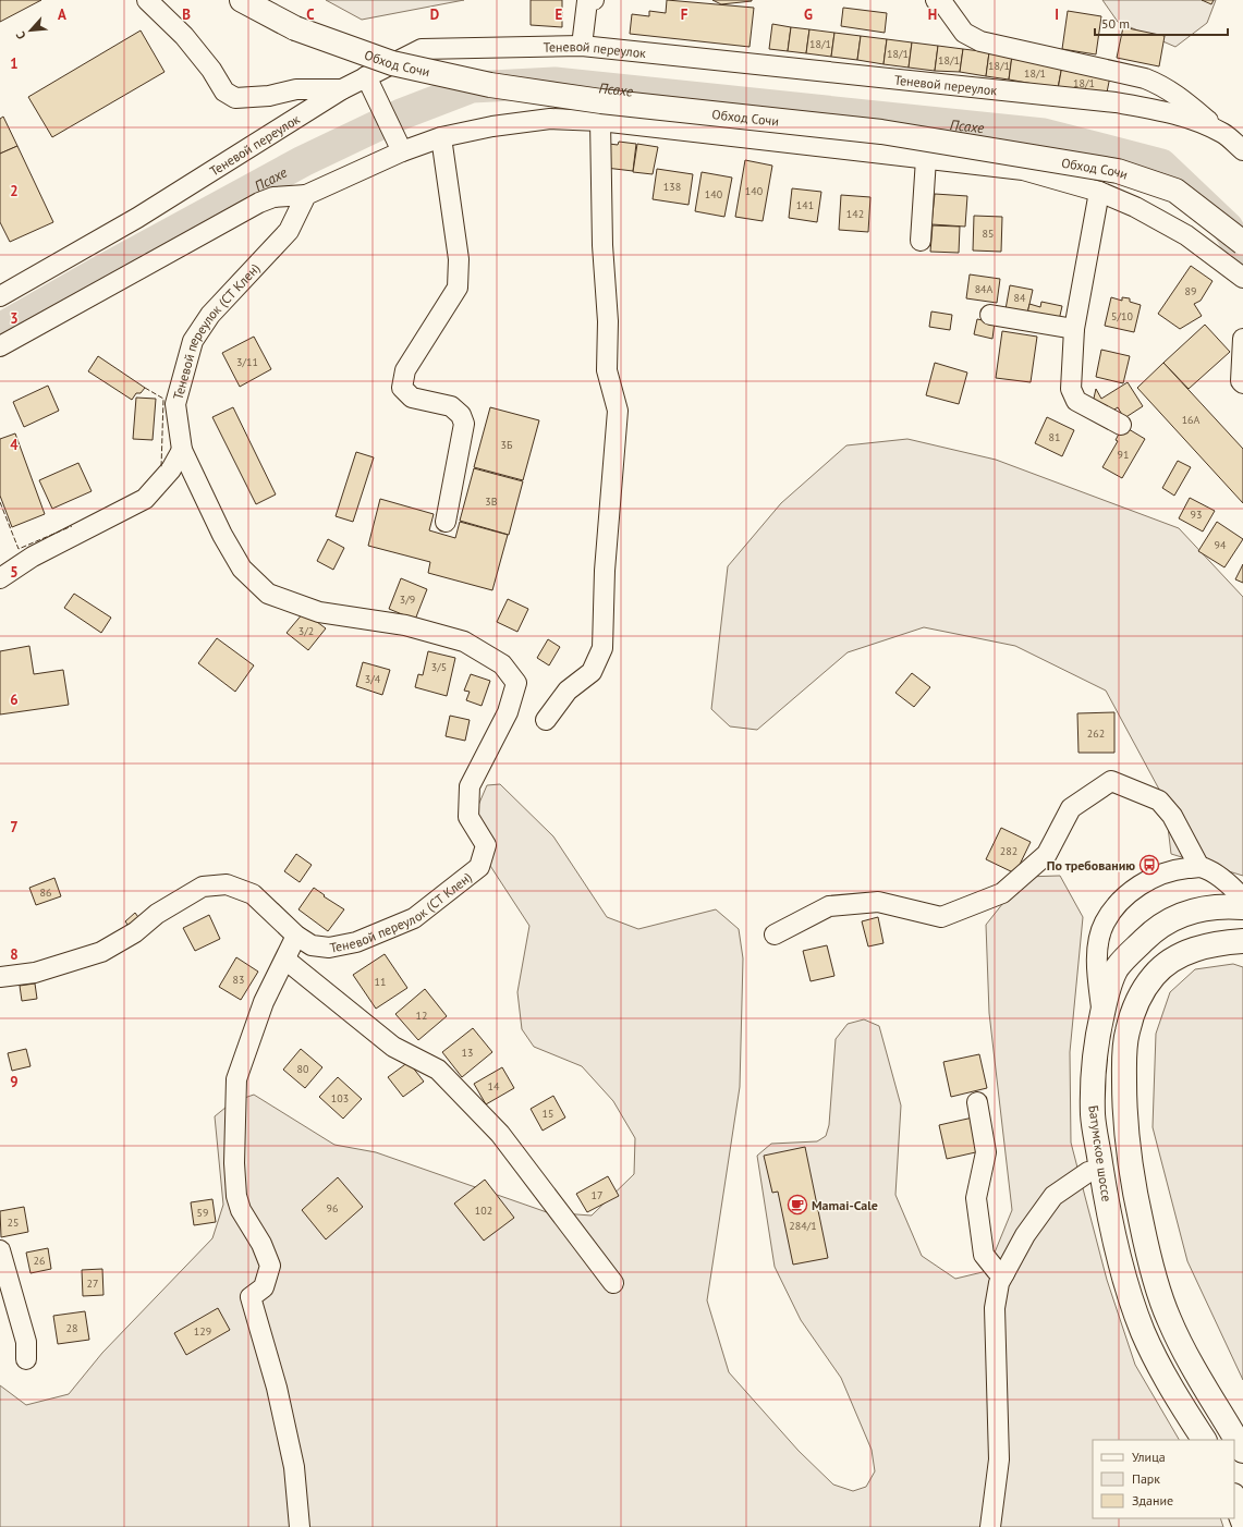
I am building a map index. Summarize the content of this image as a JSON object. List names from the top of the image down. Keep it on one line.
{"streets":{"highway":["Обход Сочи","Батумское шоссе"],"street":["Теневой переулок","Теневой переулок (СТ Клен)"]},"water":["Псахе"],"places":{"bus stop":["По требованию"],"cafe":["Mamai-Cale"]},"house_numbers":["18/1","18/1","18/1","18/1","18/1","18/1","138","140","140","141","142","85","84А","89","84","5/10","3/11","16А","81","3Б","91","3В","93","94","3/9","3/2","3/5","3/4","262","282","86","83","11","12","13","80","14","103","15","17","96","102","59","25","284/1","26","27","28","129"],"legend":["Улица","Парк","Здание"],"scale_bar":"50 m","north":"bottom left","grid":{"columns":["A","B","C","D","E","F","G","H","I"],"rows":["1","2","3","4","5","6","7","8","9"]}}
